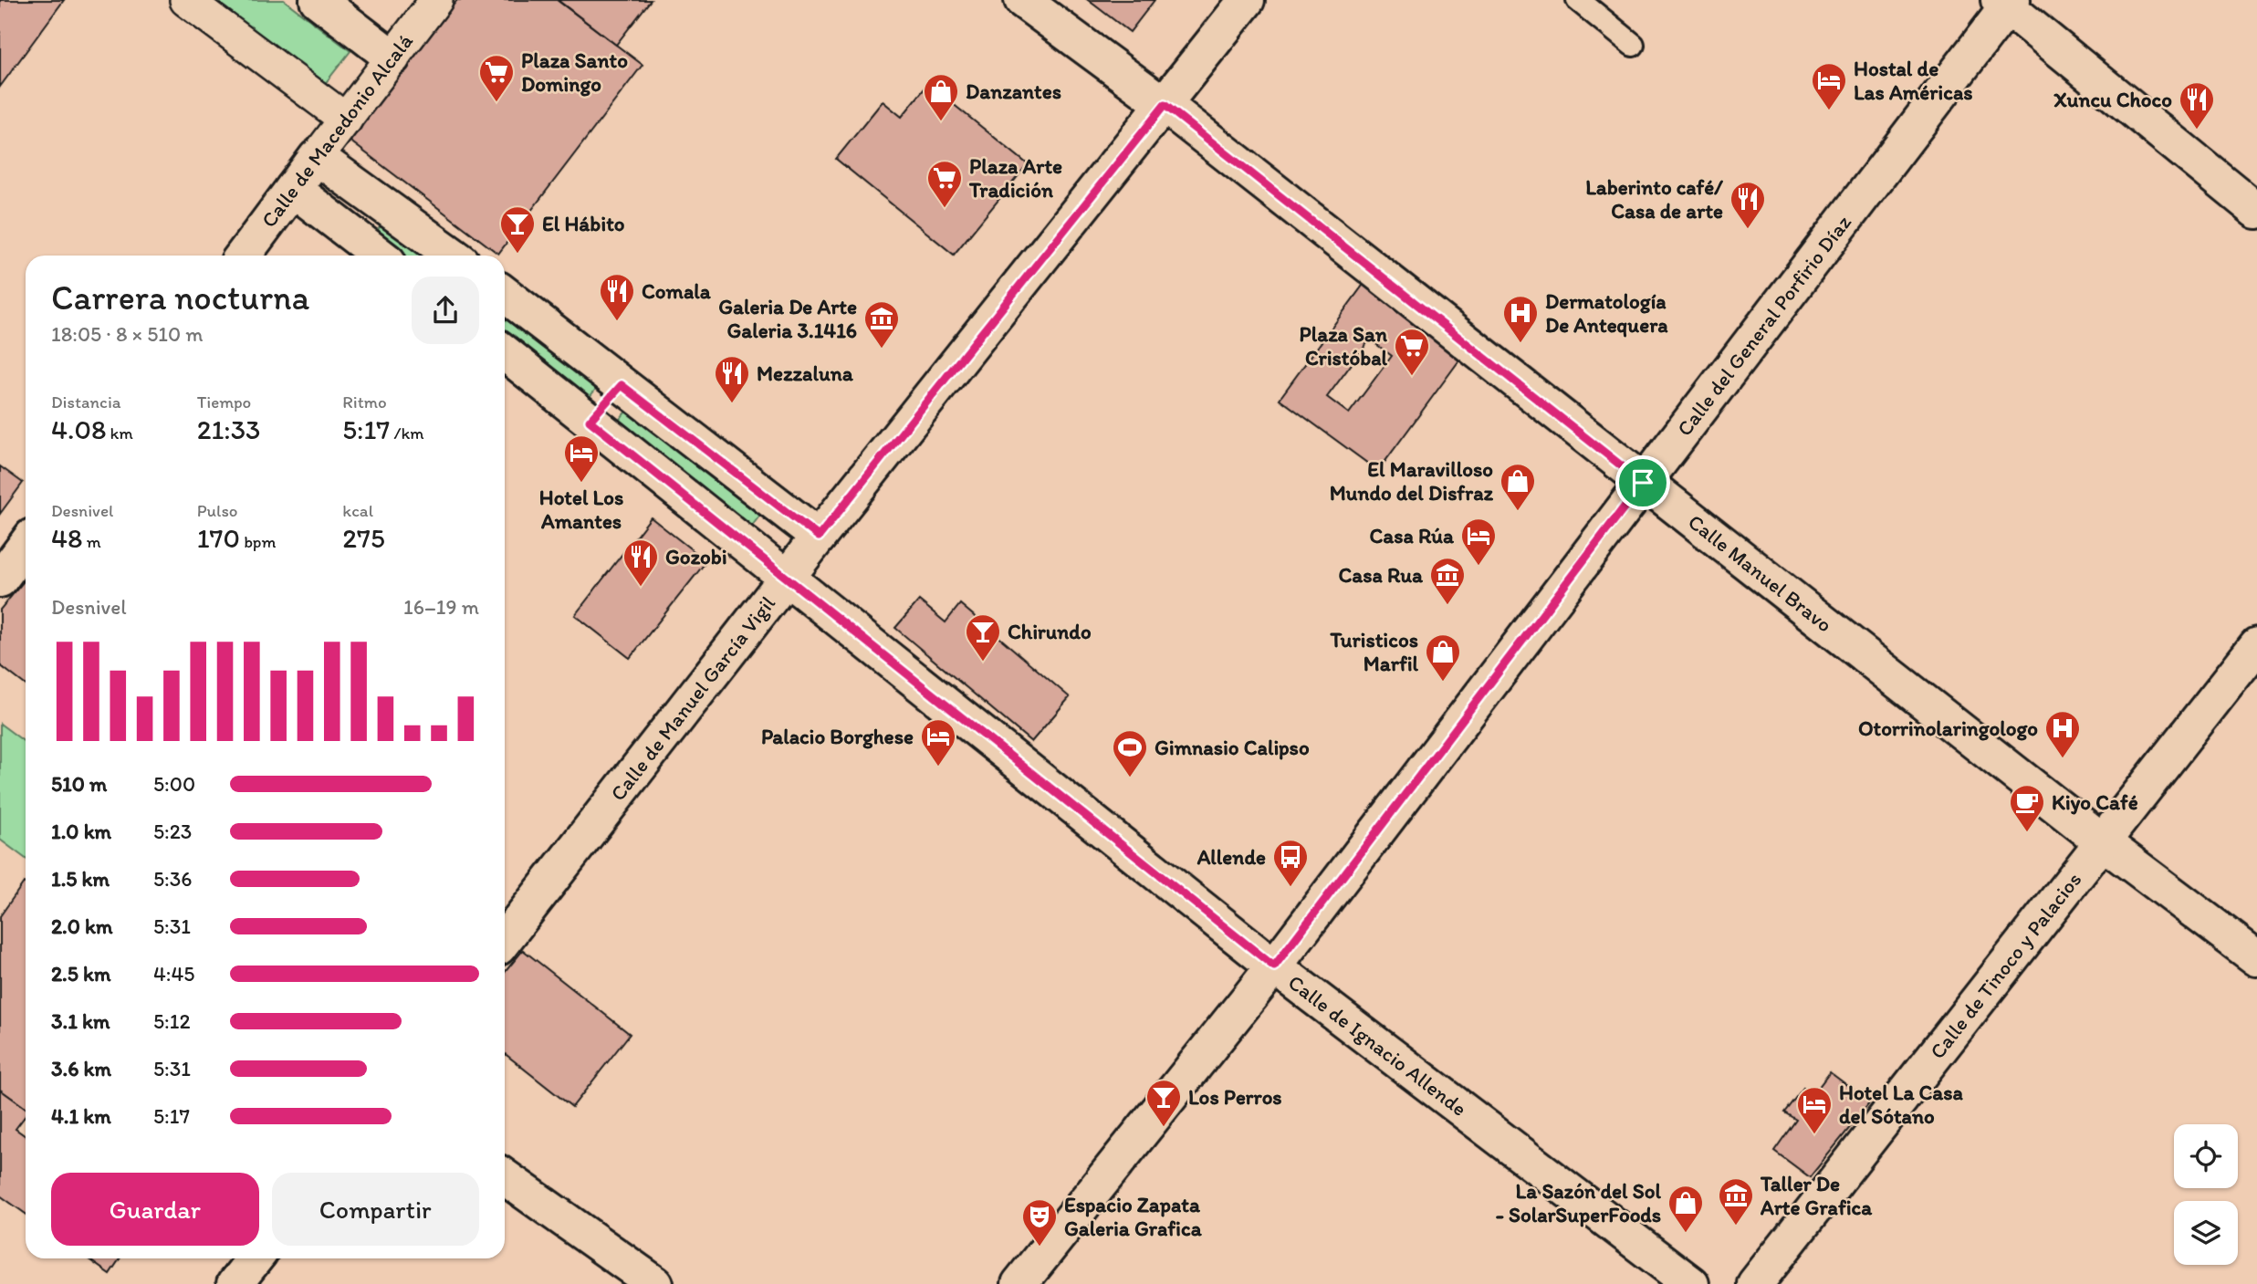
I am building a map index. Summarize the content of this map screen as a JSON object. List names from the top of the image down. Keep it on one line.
{"streets":{"street":["Calle de Macedonio Alcalá","Calle del General Porfirio Díaz","Calle Manuel Bravo","Calle de Manuel García Vigil","Calle de Tinoco y Palacios","Calle de Ignacio Allende"]},"crossings":[["Calle del General Porfirio Díaz","Calle Manuel Bravo"],["Calle del General Porfirio Díaz","Calle de Ignacio Allende"],["Calle Manuel Bravo","Calle de Manuel García Vigil"],["Calle Manuel Bravo","Calle de Tinoco y Palacios"],["Calle de Manuel García Vigil","Calle de Ignacio Allende"]],"places":{"supermarket":["Plaza Santo Domingo","Plaza Arte Tradición","Plaza San Cristóbal"],"hotel":["Hostal de Las Américas","Hotel Los Amantes","Casa Rúa","Palacio Borghese","Hotel La Casa del Sótano"],"shop":["Danzantes","El Maravilloso Mundo del Disfraz","Turisticos Marfil","La Sazón del Sol - SolarSuperFoods"],"restaurant":["Xuncu Choco","Laberinto café/ Casa de arte","Comala","Mezzaluna","Gozobi"],"bar":["El Hábito","Chirundo","Los Perros"],"hospital":["Dermatología De Antequera","Otorrinolaringologo"],"museum":["Galeria De Arte Galeria 3.1416","Casa Rua","Taller De Arte Grafica"],"sports":["Gimnasio Calipso"],"cafe":["Kiyo Café"],"bus stop":["Allende"],"theatre":["Espacio Zapata Galeria Grafica"]},"page":{"heading":["Carrera nocturna","18:05 · 8 × 510 m"],"stats":[["Distancia","4.08 km"],["Tiempo","21:33"],["Ritmo","5:17 /km"],["Desnivel","48 m"],["Pulso","170 bpm"],["kcal","275"]],"chart":["Desnivel","16–19 m"],"list":[{"name":"510 m","note":"5:00"},{"name":"1.0 km","note":"5:23"},{"name":"1.5 km","note":"5:36"},{"name":"2.0 km","note":"5:31"},{"name":"2.5 km","note":"4:45"},{"name":"3.1 km","note":"5:12"},{"name":"3.6 km","note":"5:31"},{"name":"4.1 km","note":"5:17"}],"buttons":["Guardar","Compartir"]}}
